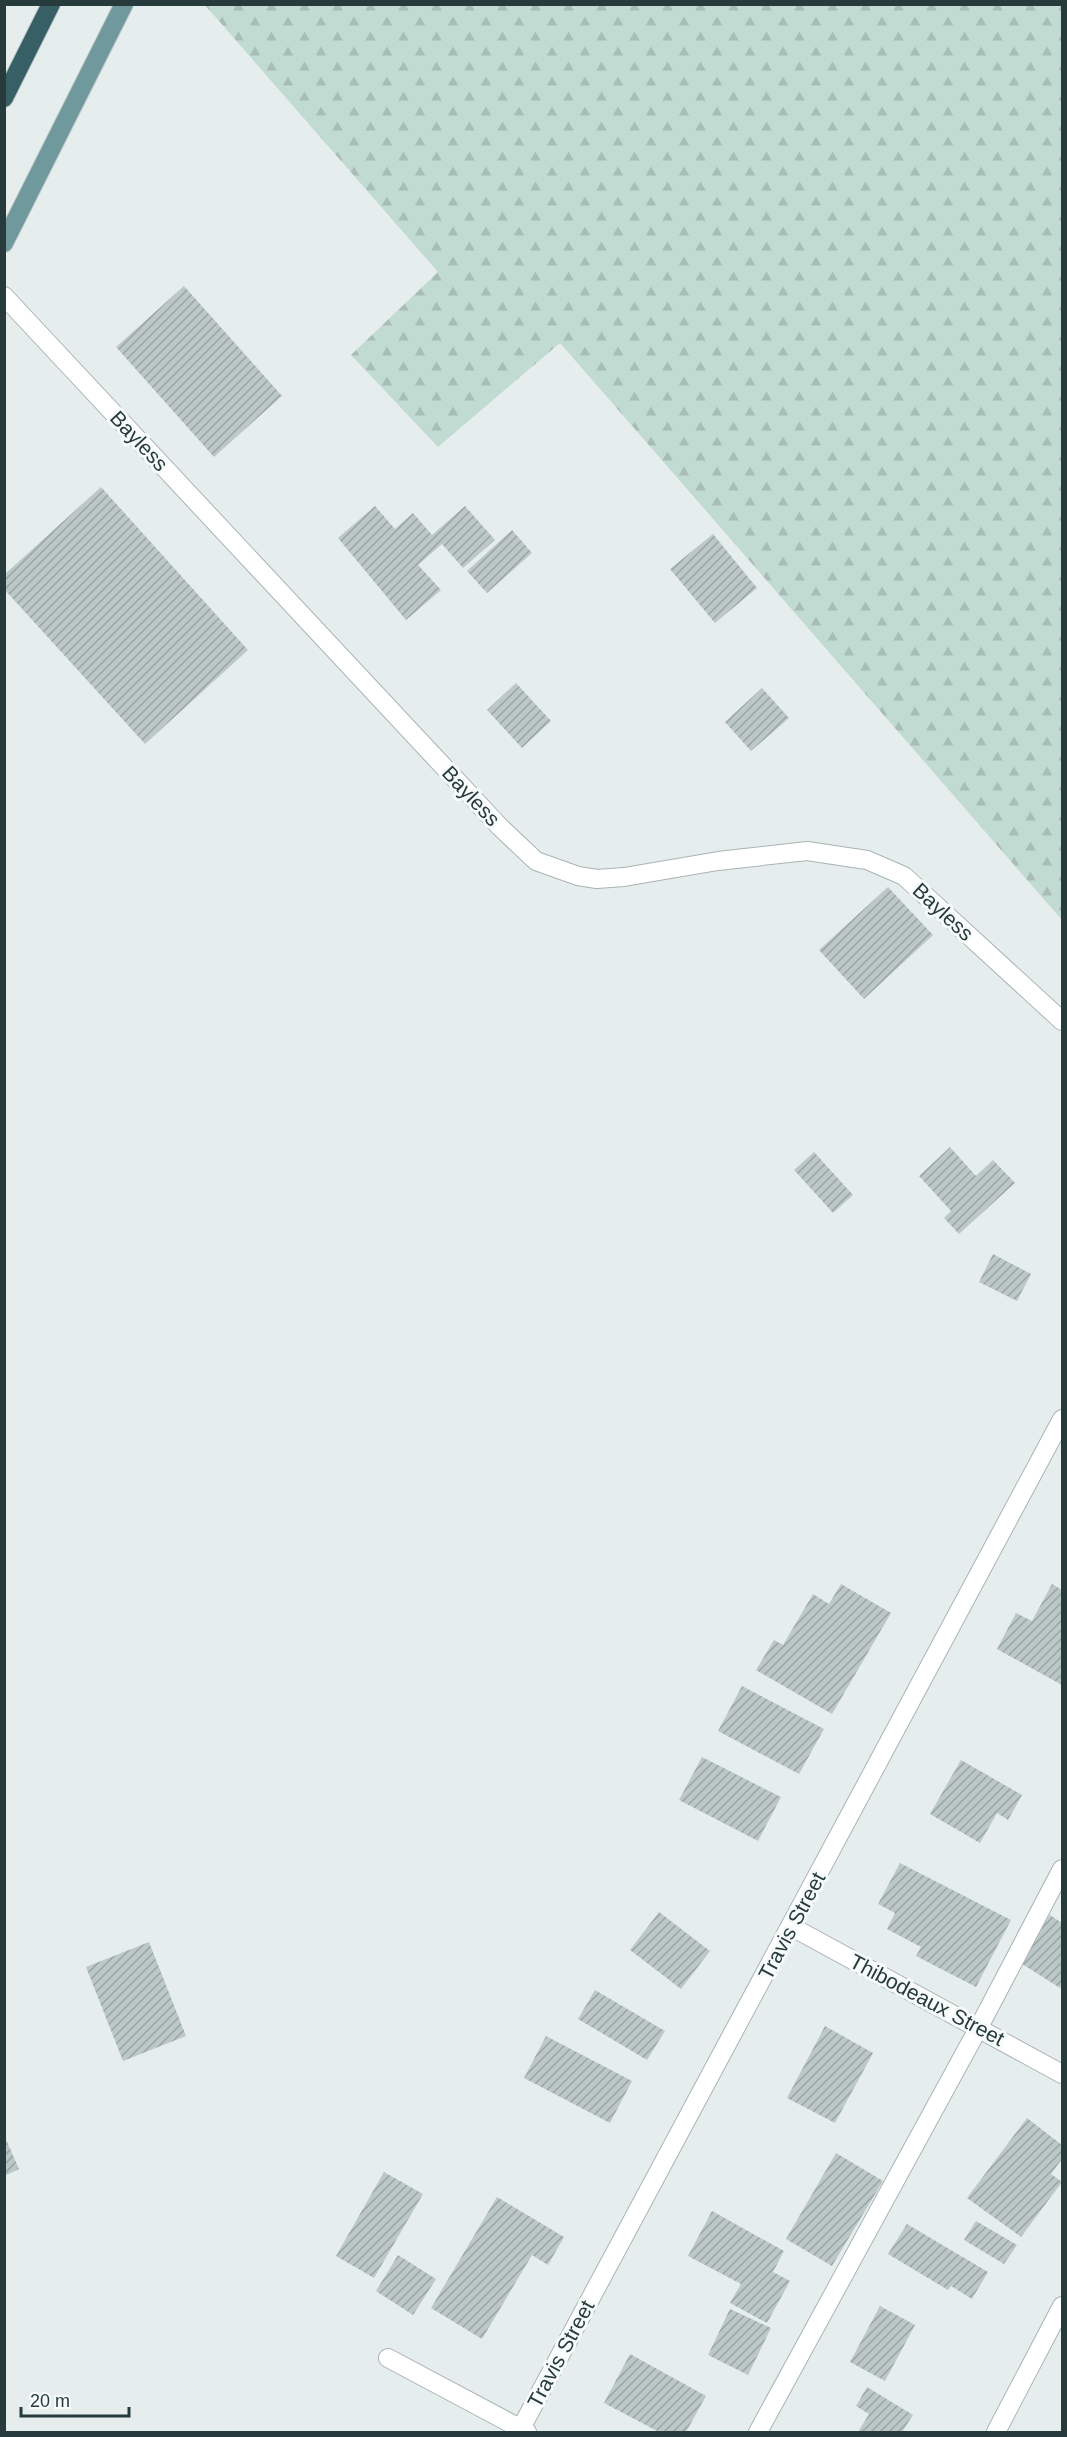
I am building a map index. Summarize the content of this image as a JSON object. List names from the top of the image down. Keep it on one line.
{"streets":{"street":["Bayless","Travis Street","Thibodeaux Street"]},"crossings":[["Travis Street","Thibodeaux Street"]],"scale_bar":"20 m"}
